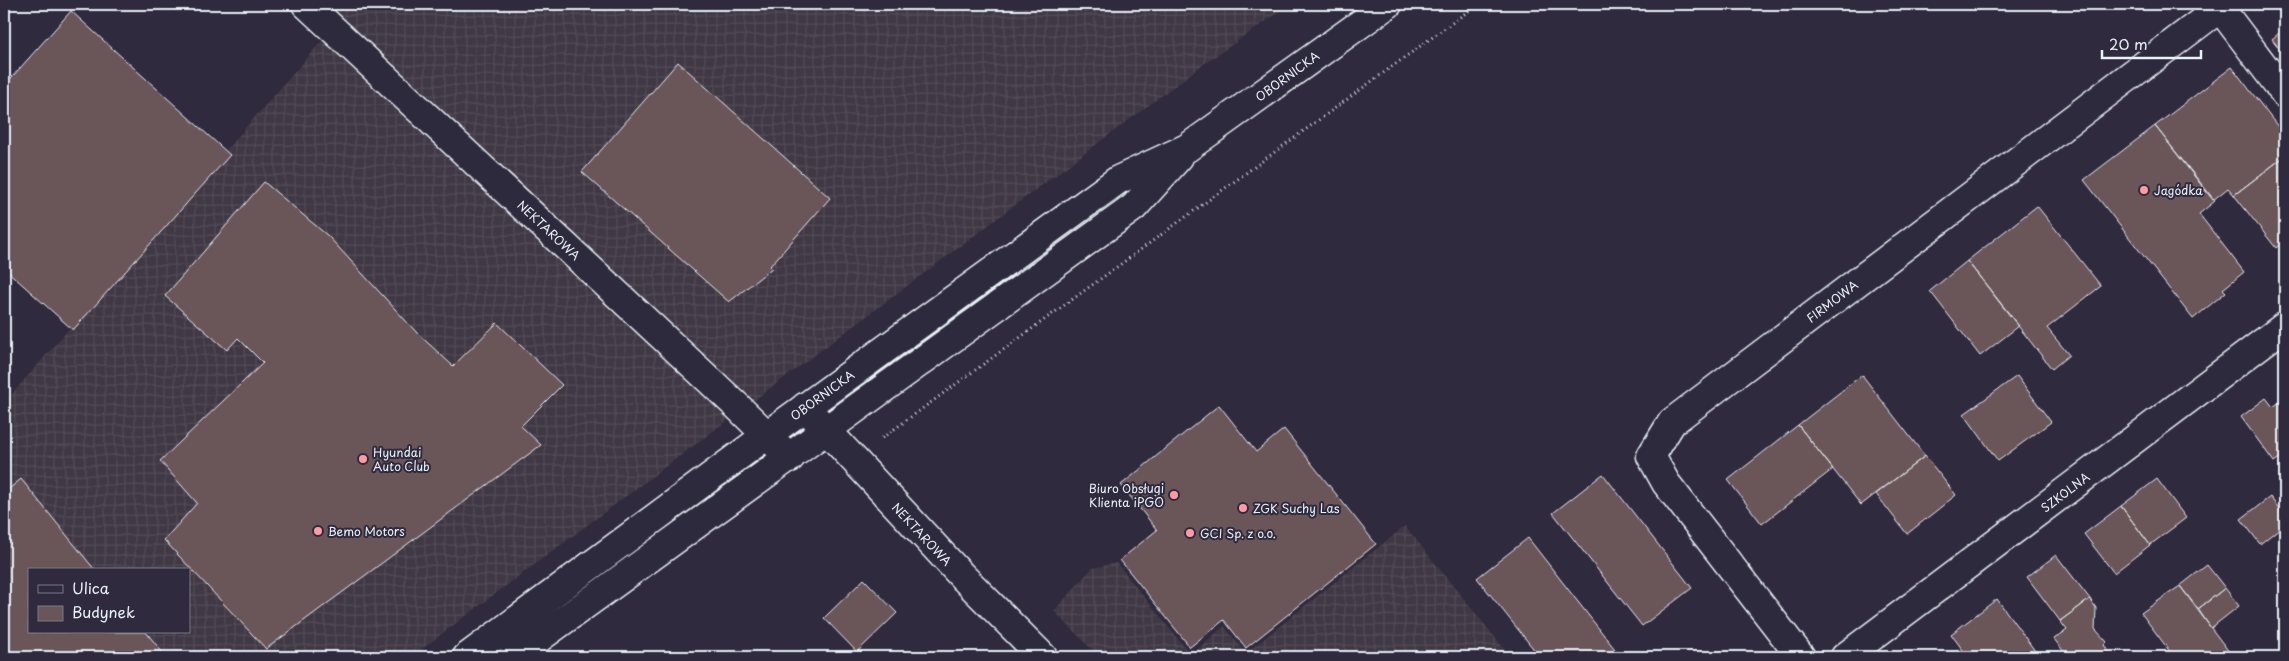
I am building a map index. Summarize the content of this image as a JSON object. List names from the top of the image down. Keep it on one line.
{"streets":{"street":["OBORNICKA","NEKTAROWA","FIRMOWA","SZKOLNA"]},"crossings":[["OBORNICKA","NEKTAROWA"]],"places":["Jagódka","Hyundai Auto Club","Biuro Obsługi Klienta iPGO","ZGK Suchy Las","Bemo Motors","GCI Sp. z o.o."],"legend":["Ulica","Budynek"],"scale_bar":"20 m"}
